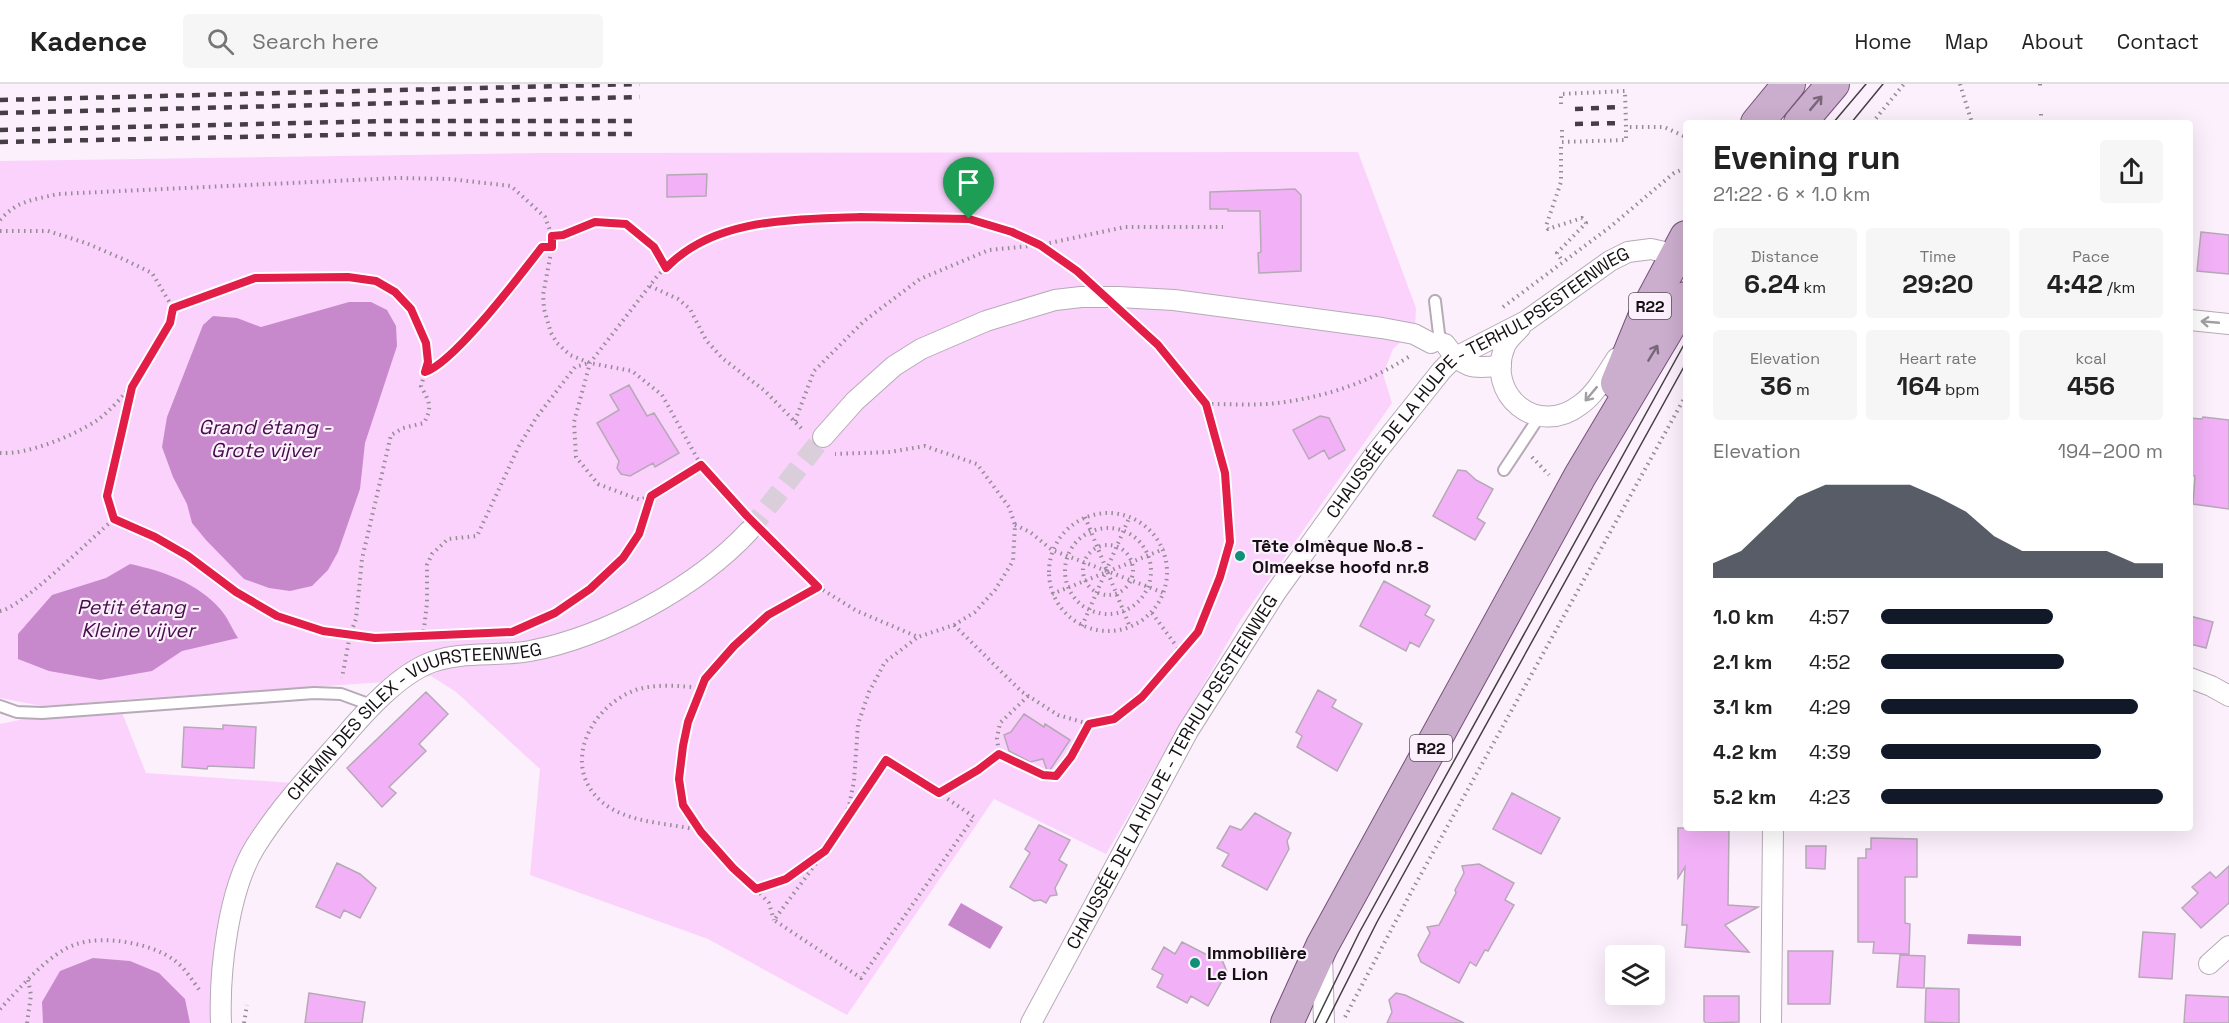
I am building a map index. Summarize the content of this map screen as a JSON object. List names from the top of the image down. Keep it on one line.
{"streets":{"main road":["R22","CHAUSSÉE DE LA HULPE - TERHULPSESTEENWEG"],"street":["CHEMIN DES SILEX - VUURSTEENWEG"]},"crossings":[["R22","CHAUSSÉE DE LA HULPE - TERHULPSESTEENWEG"]],"water":["Grand étang - Grote vijver","Petit étang - Kleine vijver"],"places":["Tête olmèque No.8 - Olmeekse hoofd nr.8","Immobilière Le Lion"],"page":{"header":"Kadence","search":"Search here","nav":["Home","Map","About","Contact"],"heading":["Evening run","21:22 · 6 × 1.0 km"],"stats":[["Distance","6.24 km"],["Time","29:20"],["Pace","4:42 /km"],["Elevation","36 m"],["Heart rate","164 bpm"],["kcal","456"]],"chart":["Elevation","194–200 m"],"list":[{"name":"1.0 km","note":"4:57"},{"name":"2.1 km","note":"4:52"},{"name":"3.1 km","note":"4:29"},{"name":"4.2 km","note":"4:39"},{"name":"5.2 km","note":"4:23"}]}}
